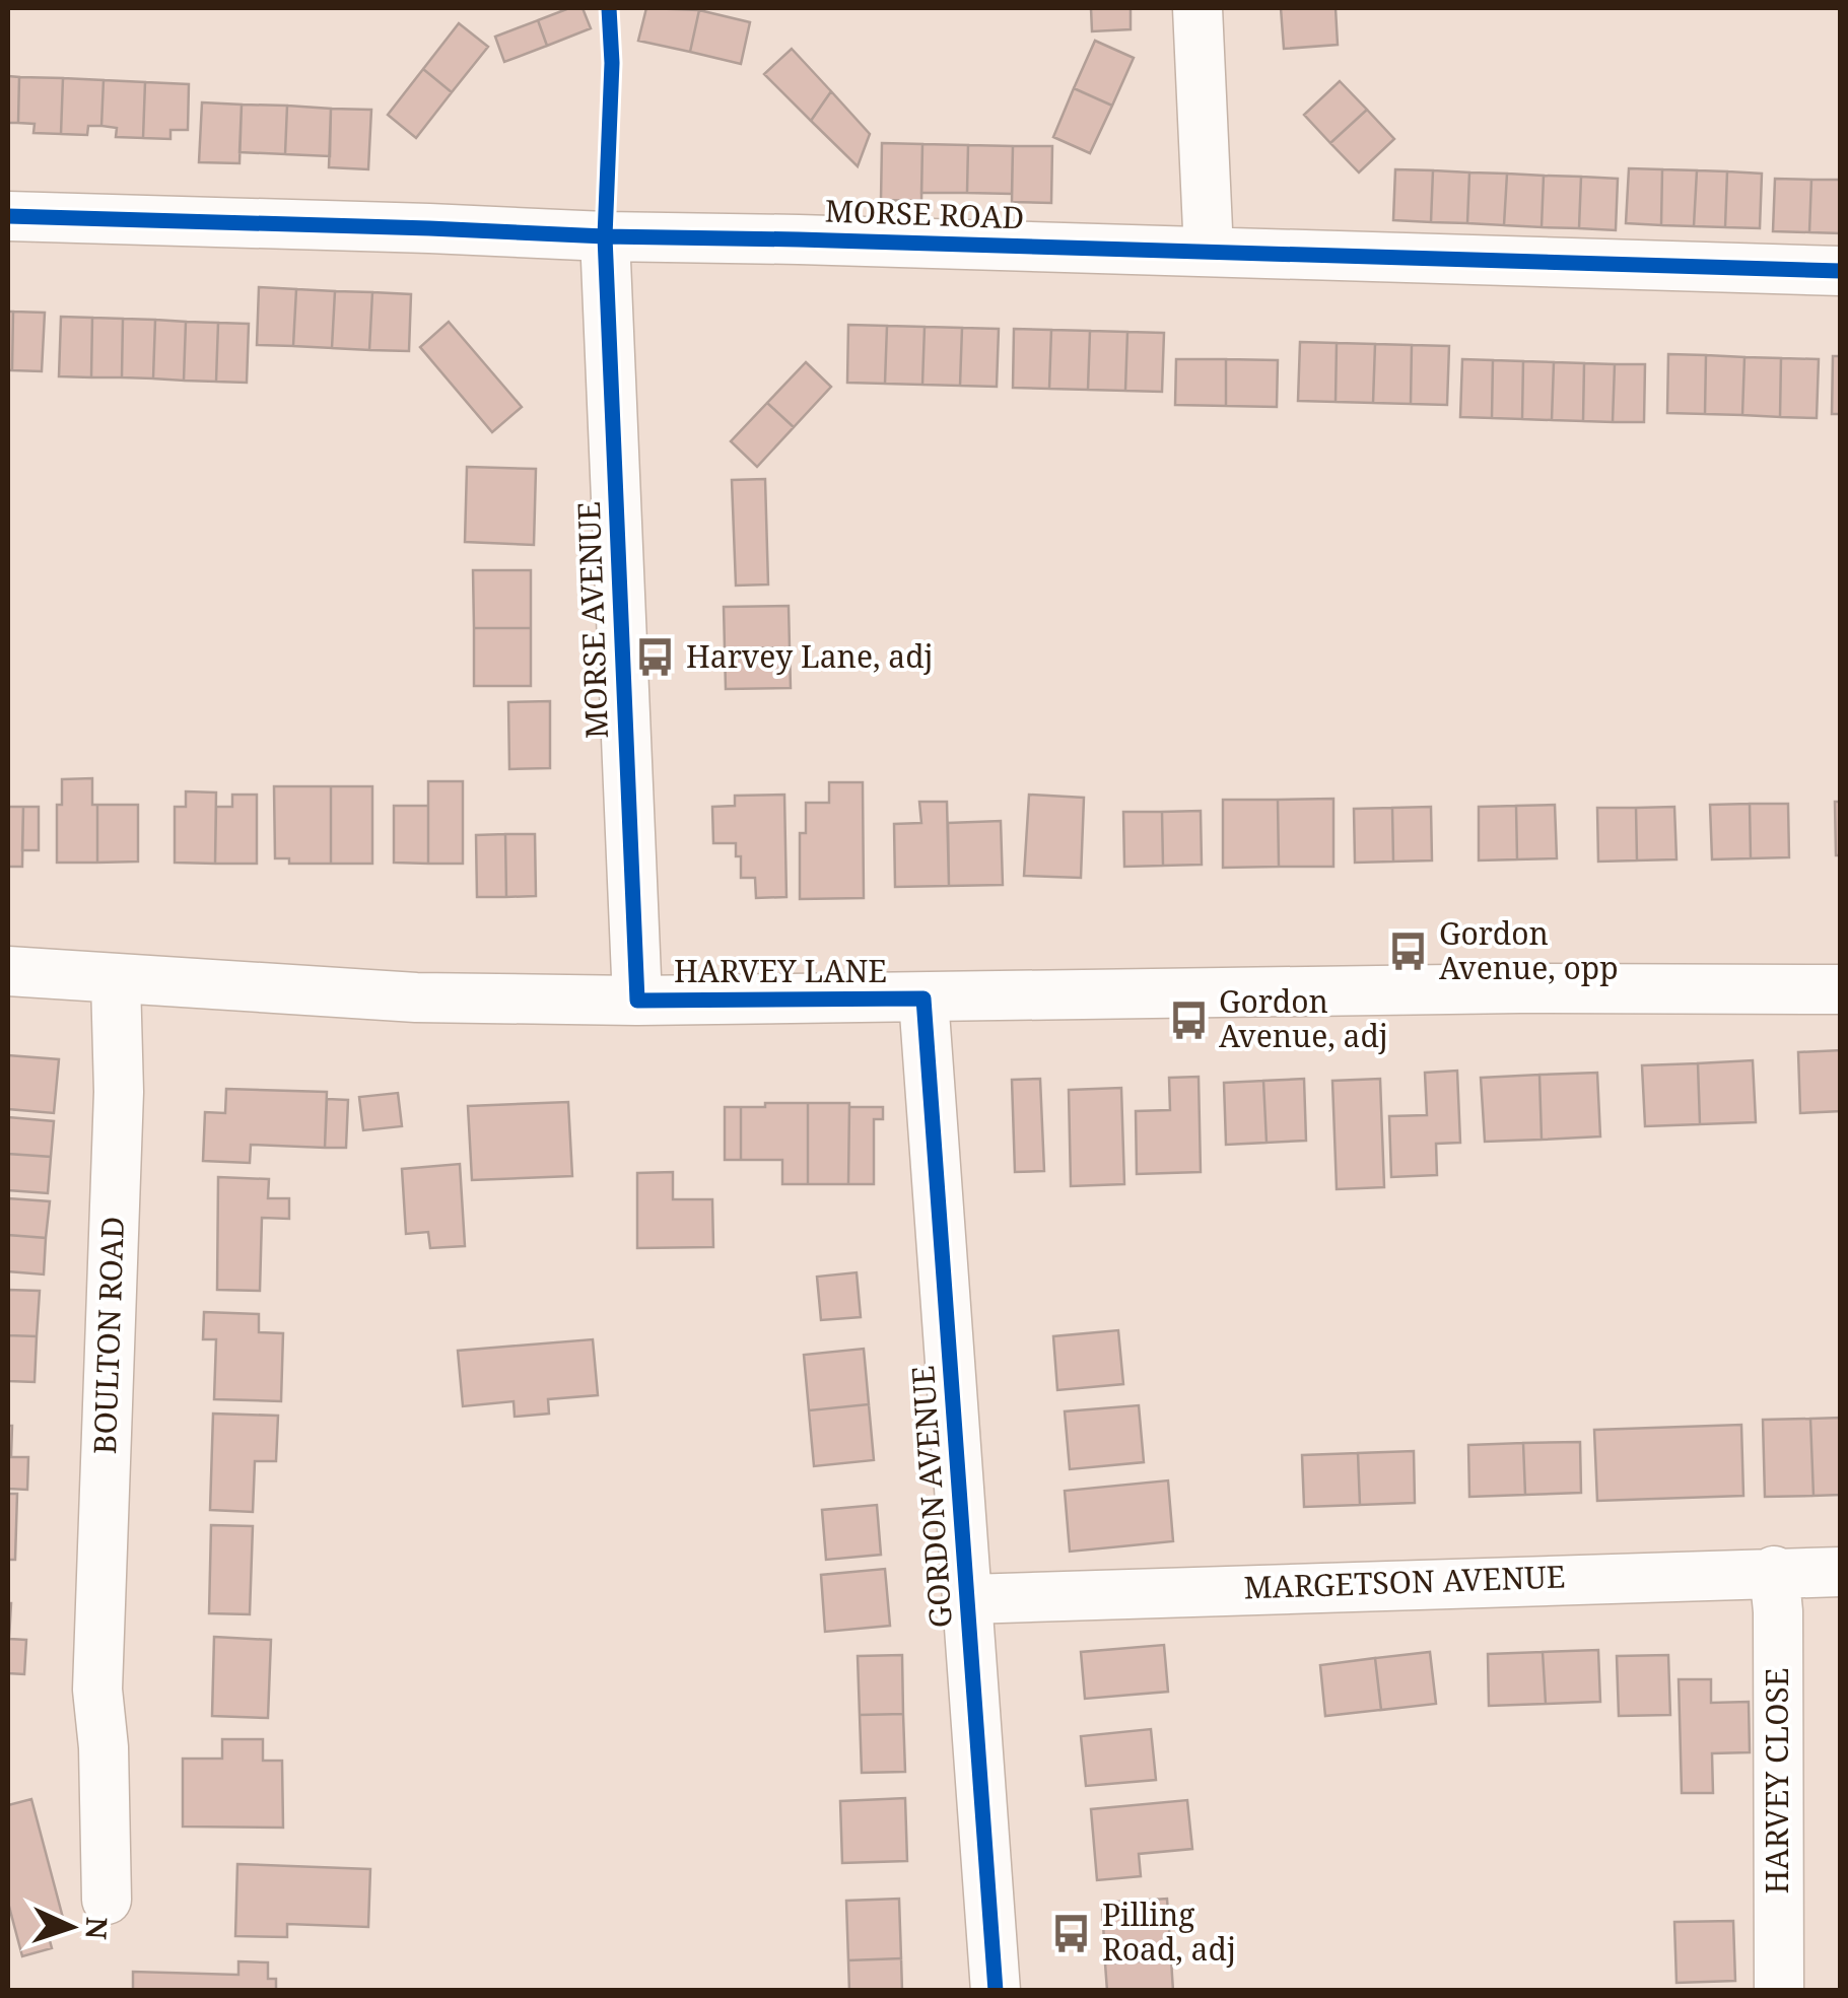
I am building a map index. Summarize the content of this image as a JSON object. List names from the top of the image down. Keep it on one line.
{"streets":{"street":["MORSE ROAD","MORSE AVENUE","HARVEY LANE","BOULTON ROAD","GORDON AVENUE","MARGETSON AVENUE","HARVEY CLOSE"]},"crossings":[["MORSE ROAD","MORSE AVENUE"],["MORSE AVENUE","HARVEY LANE"],["HARVEY LANE","BOULTON ROAD"],["HARVEY LANE","GORDON AVENUE"],["GORDON AVENUE","MARGETSON AVENUE"],["MARGETSON AVENUE","HARVEY CLOSE"]],"places":{"bus stop":["Harvey Lane, adj","Gordon Avenue, opp","Gordon Avenue, adj","Pilling Road, adj"]},"north":"right"}
